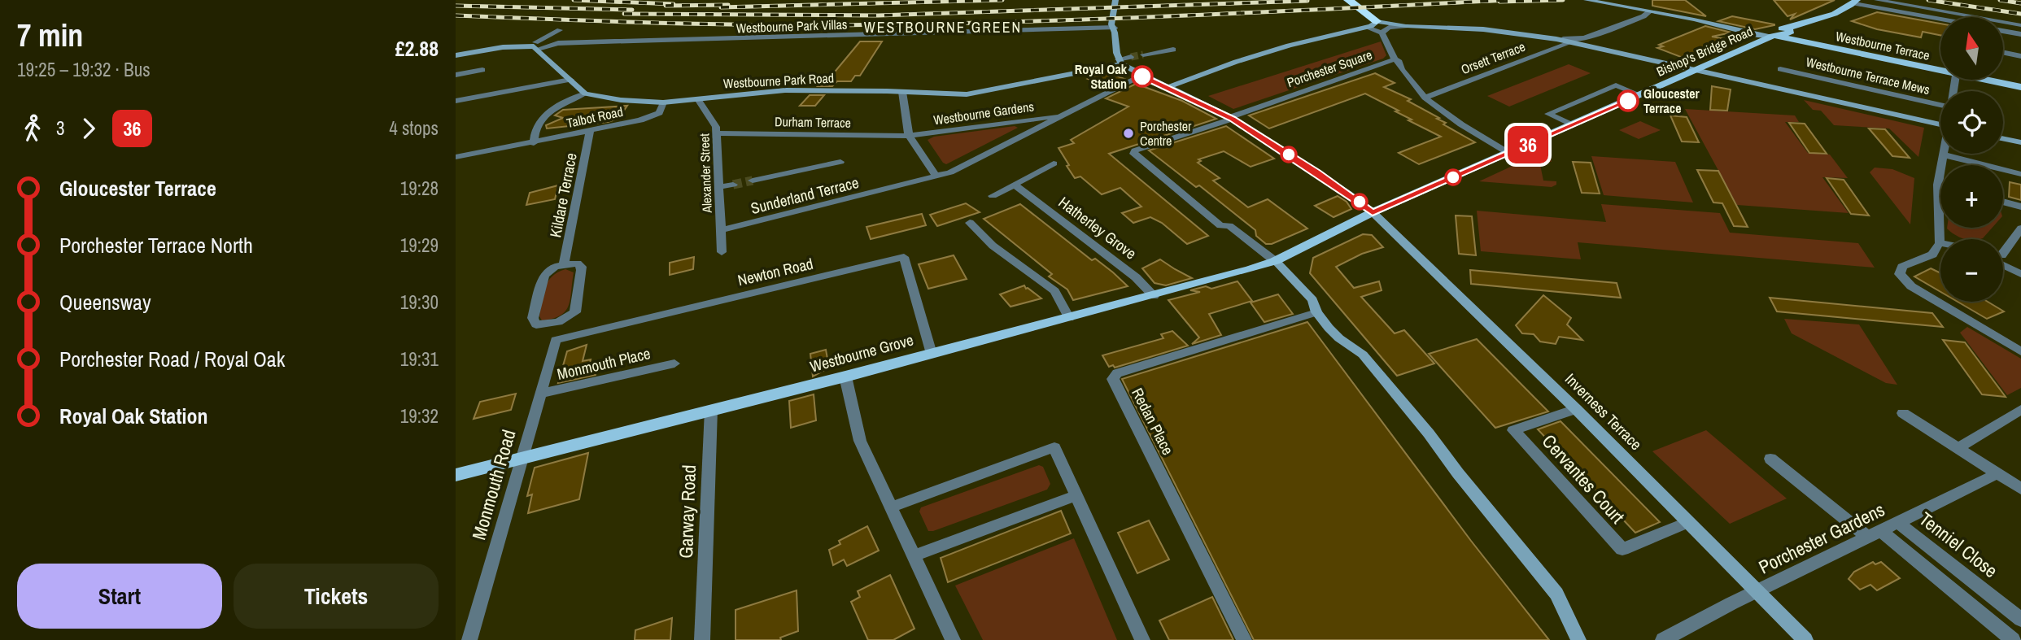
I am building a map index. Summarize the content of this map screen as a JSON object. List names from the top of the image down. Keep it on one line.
{"streets":{"main road":["Westbourne Terrace","Bishop's Bridge Road","Westbourne Grove"],"street":["Westbourne Park Villas","Orsett Terrace","Porchester Square","Westbourne Terrace Mews","Westbourne Park Road","Westbourne Gardens","Talbot Road","Durham Terrace","Alexander Street","Kildare Terrace","Sunderland Terrace","Hatherley Grove","Newton Road","Monmouth Place","Inverness Terrace","Redan Place","Cervantes Court","Monmouth Road","Garway Road","Porchester Gardens","Tenniel Close"]},"crossings":[["Westbourne Terrace","Bishop's Bridge Road"],["Bishop's Bridge Road","Porchester Square"],["Bishop's Bridge Road","Westbourne Grove"],["Bishop's Bridge Road","Inverness Terrace"],["Porchester Square","Westbourne Grove"],["Porchester Square","Inverness Terrace"],["Westbourne Park Road","Talbot Road"],["Westbourne Park Road","Alexander Street"],["Westbourne Park Road","Inverness Terrace"],["Westbourne Gardens","Durham Terrace"],["Westbourne Gardens","Sunderland Terrace"],["Westbourne Gardens","Inverness Terrace"],["Talbot Road","Kildare Terrace"],["Durham Terrace","Alexander Street"],["Alexander Street","Sunderland Terrace"],["Hatherley Grove","Westbourne Grove"],["Newton Road","Westbourne Grove"],["Newton Road","Monmouth Road"],["Westbourne Grove","Monmouth Road"],["Westbourne Grove","Garway Road"],["Monmouth Place","Monmouth Road"],["Inverness Terrace","Cervantes Court"],["Inverness Terrace","Porchester Gardens"],["Porchester Gardens","Tenniel Close"]],"districts":["WESTBOURNE GREEN"],"places":["Royal Oak Station","Gloucester Terrace","Porchester Centre"],"lines":["bus line 36"],"north":"top","page":{"heading":["7 min","19:25 – 19:32 · Bus","£2.88"],"on_map":"36","map_buttons":["+","−"],"legs":["3","36","4 stops"],"list":[{"name":"Gloucester Terrace","value":"19:28"},{"name":"Porchester Terrace North","value":"19:29"},{"name":"Queensway","value":"19:30"},{"name":"Porchester Road / Royal Oak","value":"19:31"},{"name":"Royal Oak Station","value":"19:32"}],"buttons":["Start","Tickets"]}}
